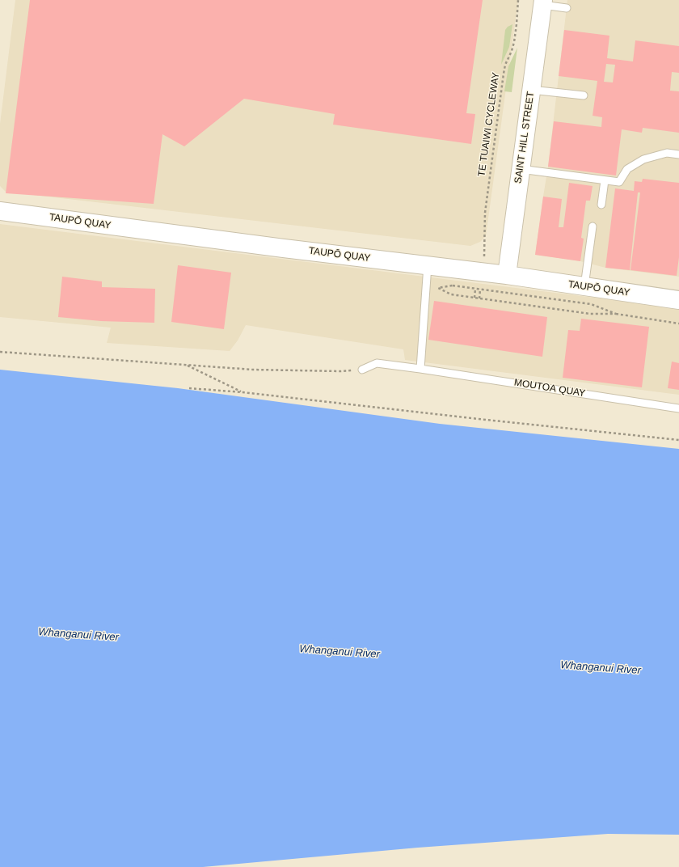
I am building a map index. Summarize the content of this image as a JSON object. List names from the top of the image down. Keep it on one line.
{"streets":{"main road":["SAINT HILL STREET","TAUPŌ QUAY"],"lane":["MOUTOA QUAY"],"path":["TE TUAIWI CYCLEWAY"]},"crossings":[["SAINT HILL STREET","TAUPŌ QUAY"]],"water":["Whanganui River"]}
